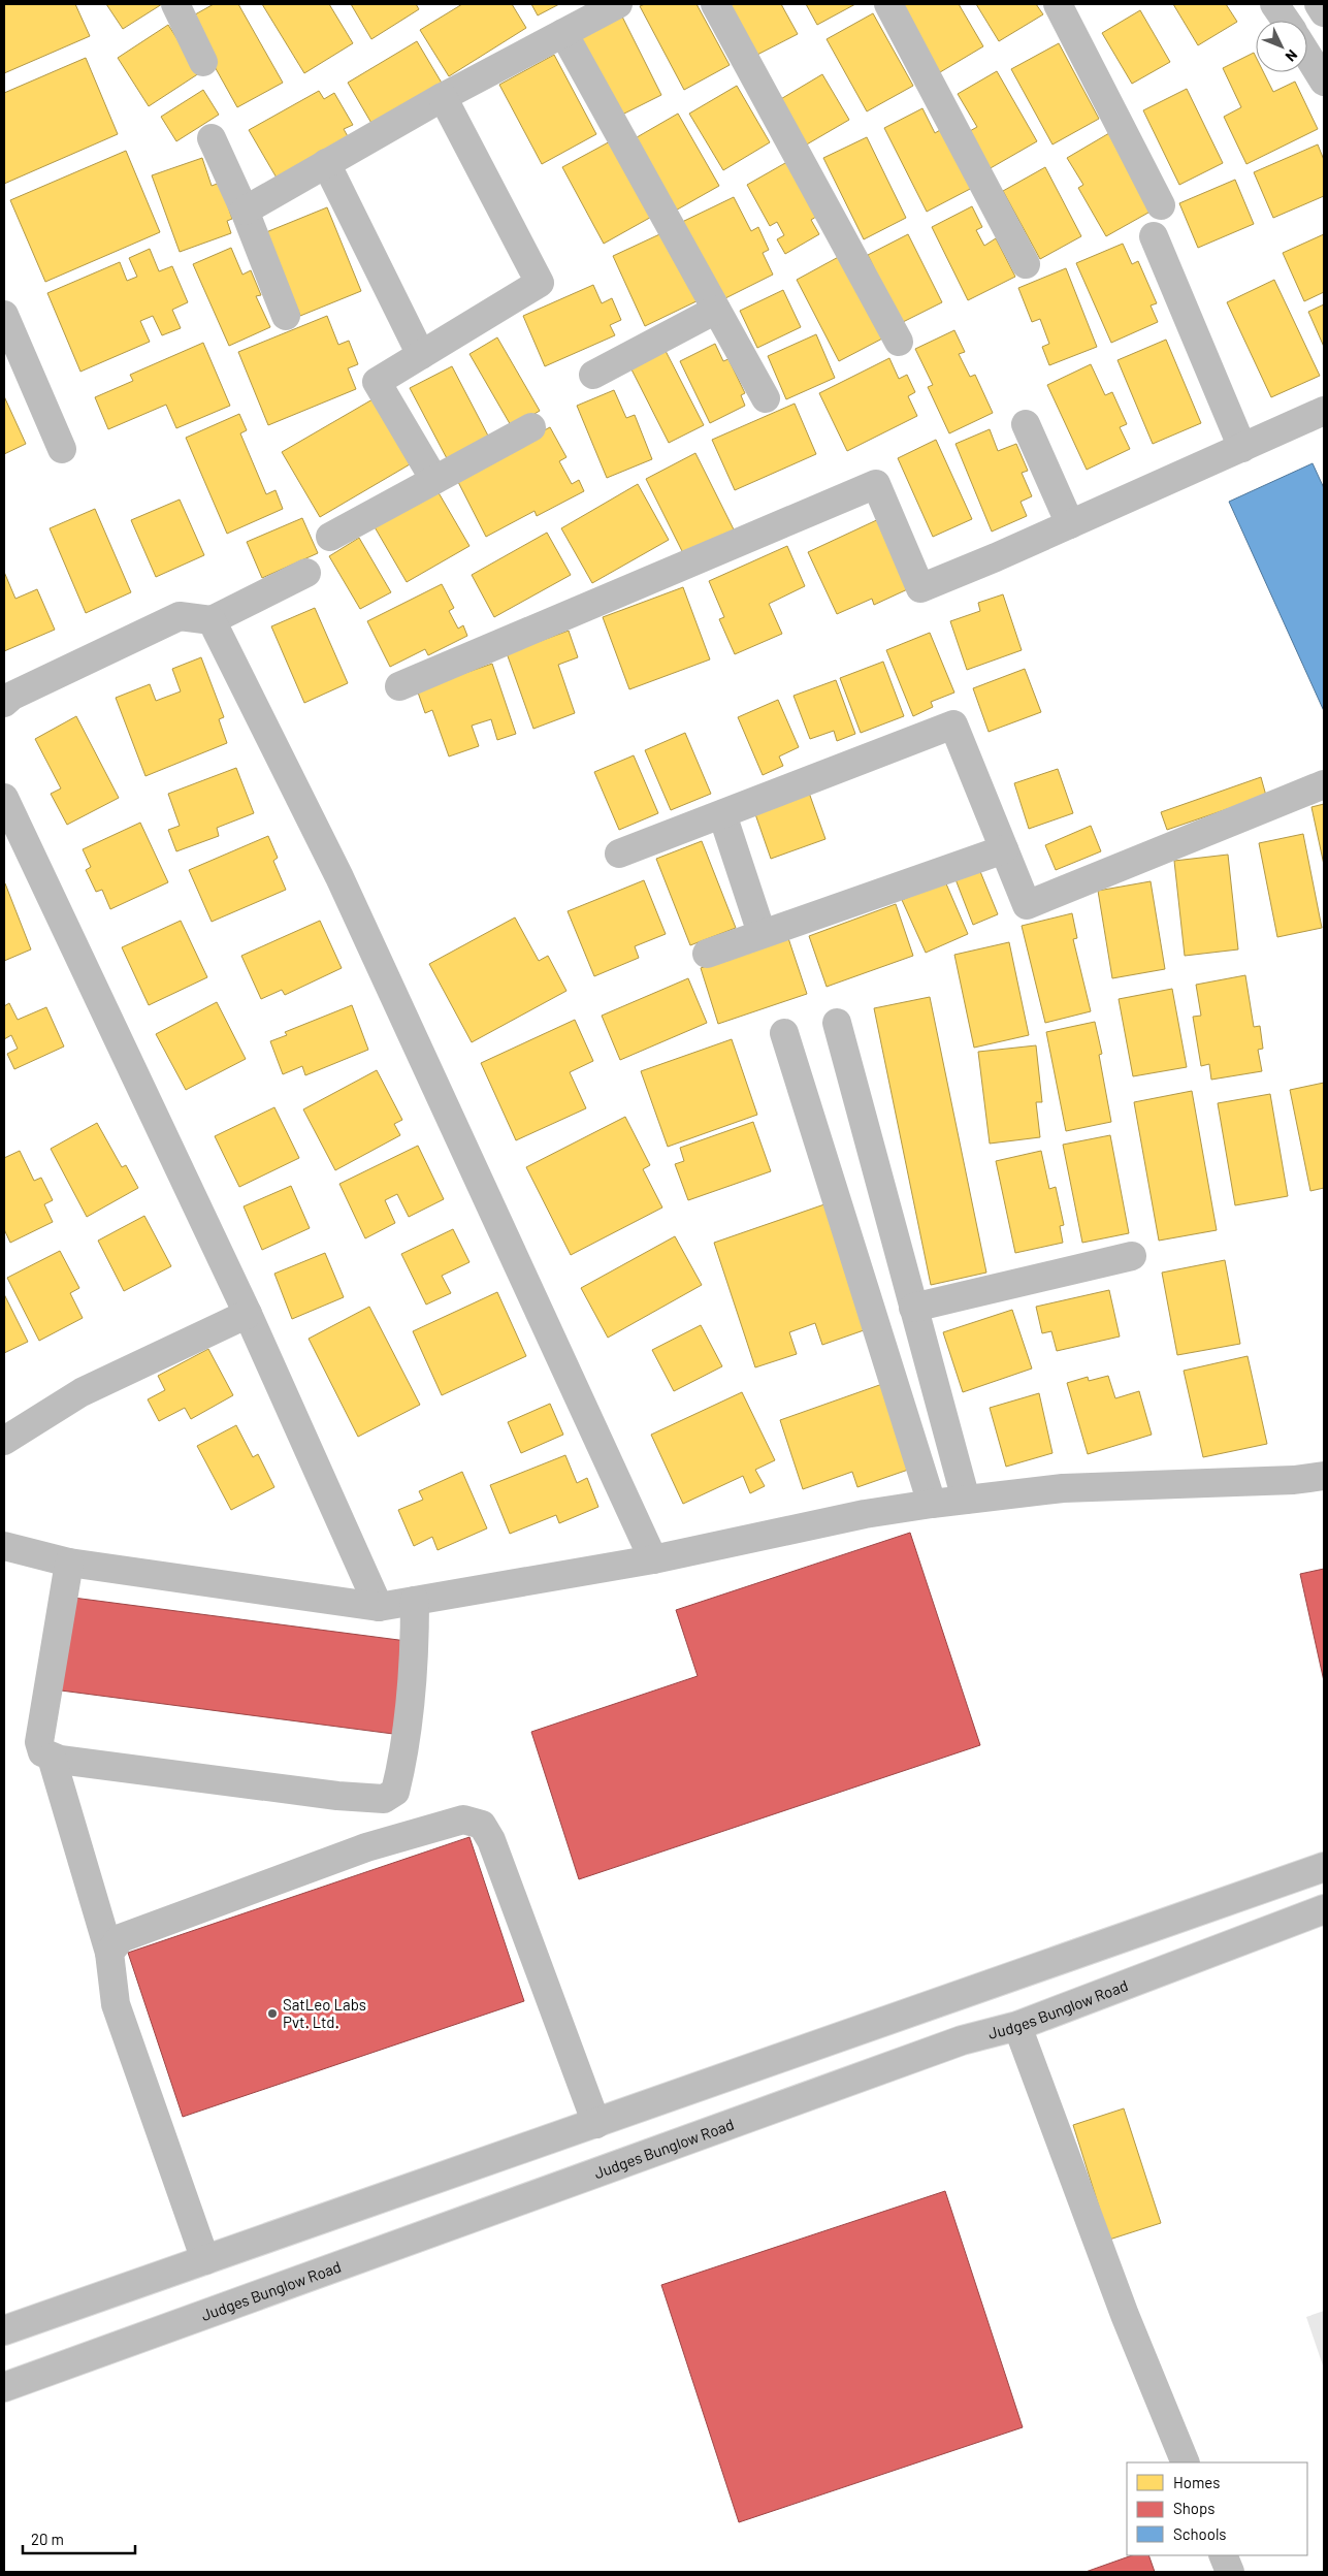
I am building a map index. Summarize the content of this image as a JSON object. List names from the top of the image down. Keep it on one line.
{"streets":{"street":["Judges Bunglow Road"]},"places":["SatLeo Labs Pvt. Ltd."],"legend":["Homes","Shops","Schools"],"scale_bar":"20 m","north":"bottom right"}
